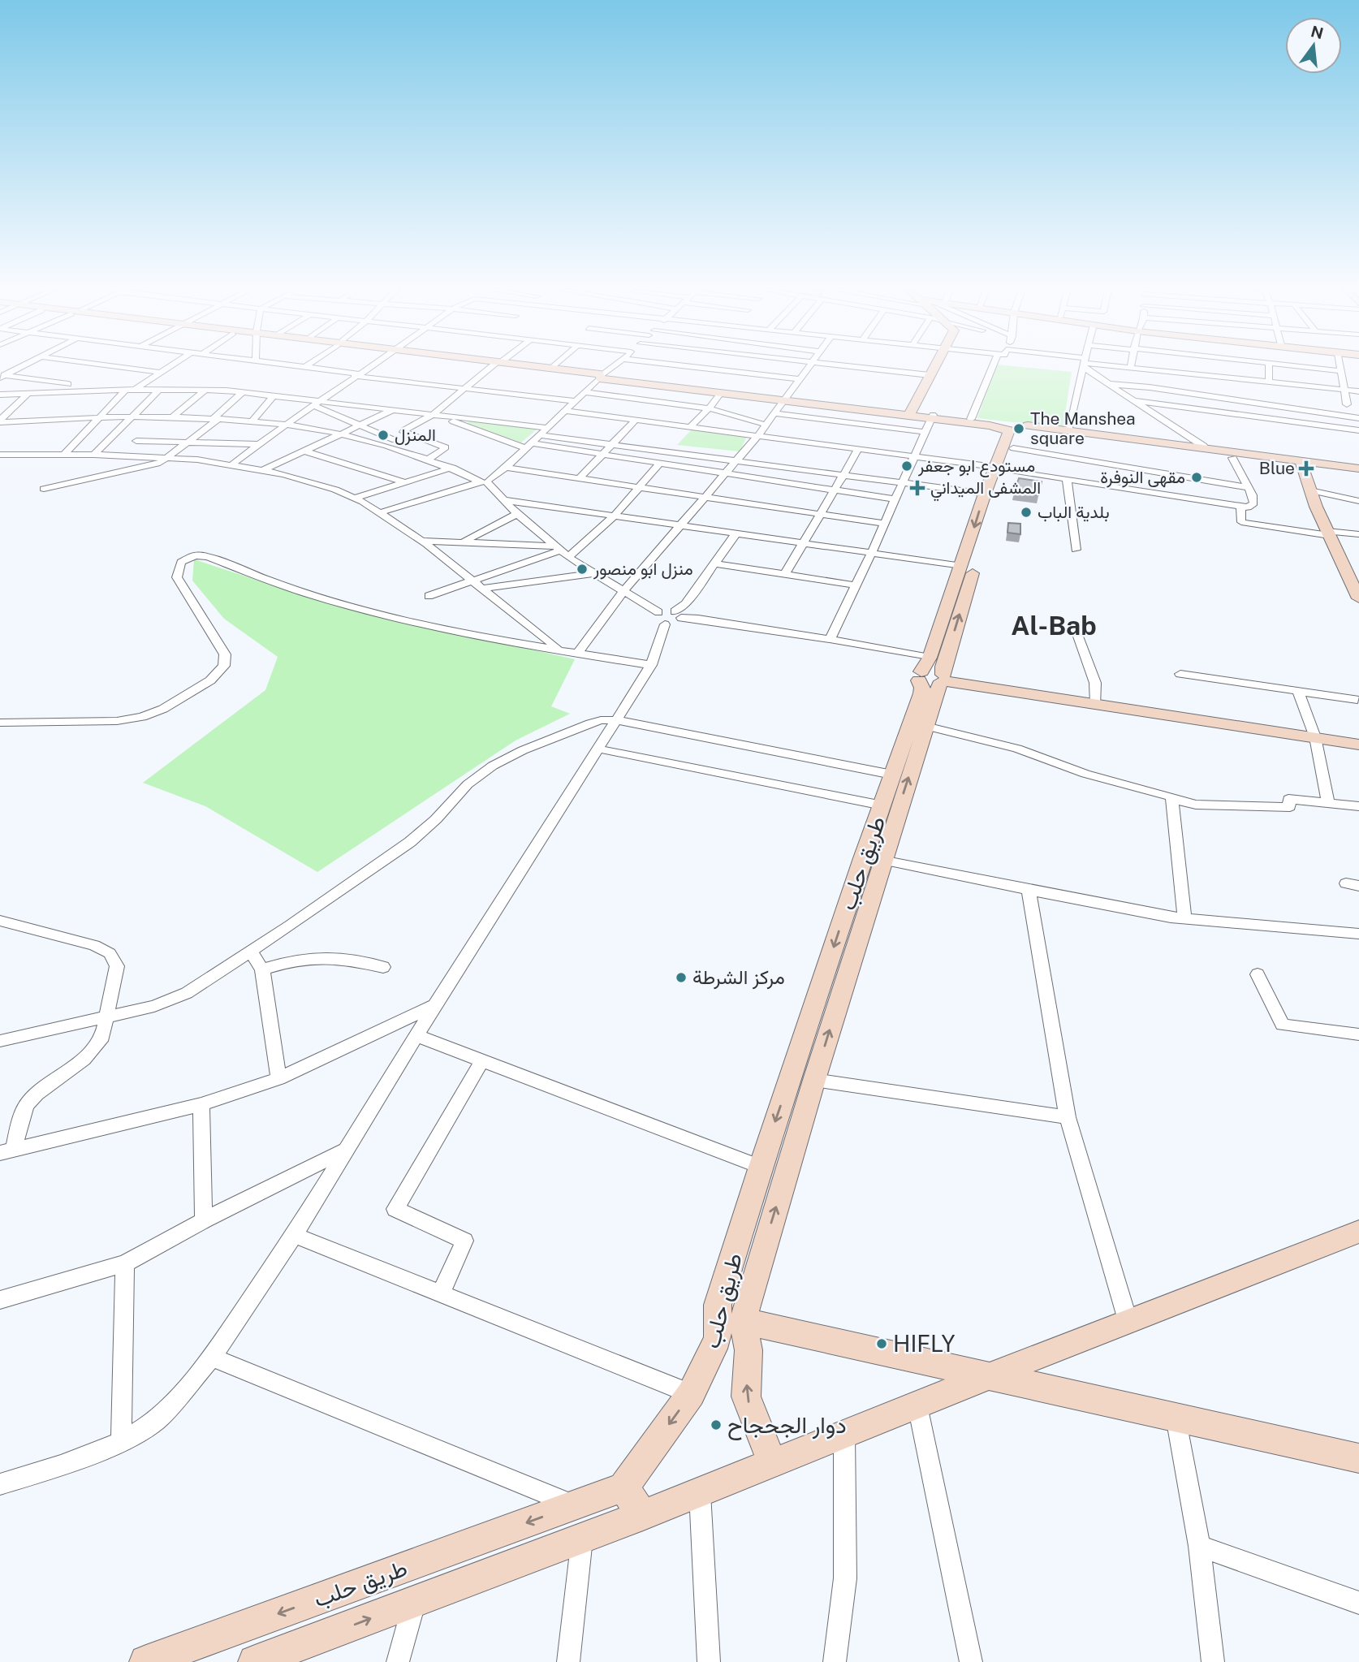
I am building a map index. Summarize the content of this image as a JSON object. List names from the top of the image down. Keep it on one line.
{"streets":{"main road":["طريق حلب"]},"districts":["Al-Bab"],"places":{"other":["The Manshea square","المنزل","مستودع ابو جعفر","مقهى النوفرة","بلدية الباب","منزل ابو منصور","مركز الشرطة","HIFLY","دوار الجحجاح"],"health":["Blue","المشفى الميداني"]},"north":"top"}
